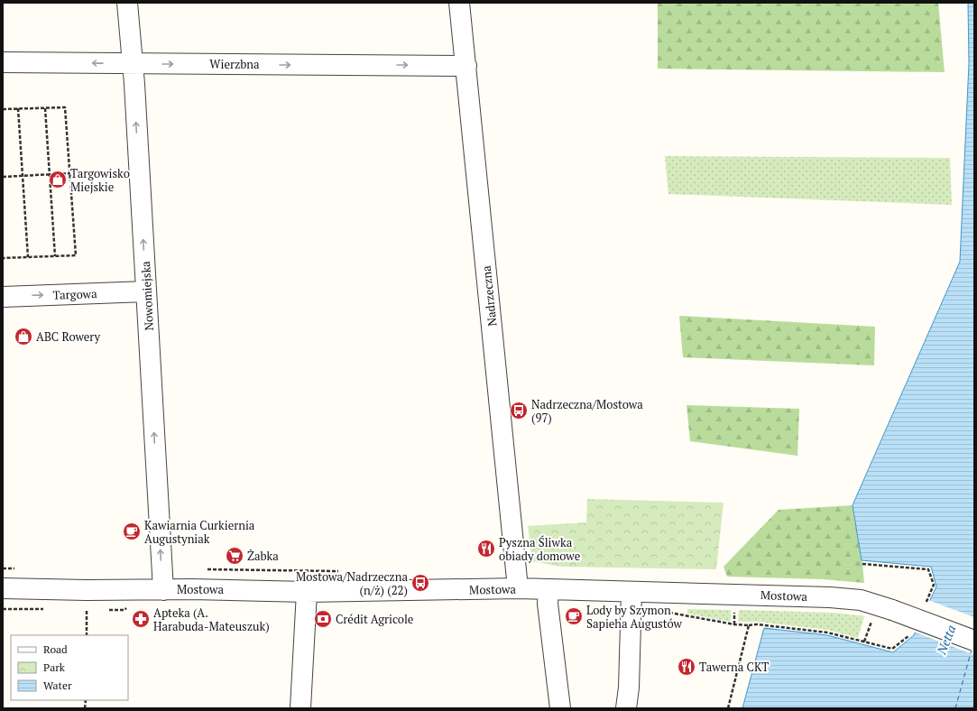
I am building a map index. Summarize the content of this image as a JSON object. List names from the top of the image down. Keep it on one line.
{"streets":{"street":["Wierzbna","Targowa","Nowomiejska","Nadrzeczna","Mostowa"]},"crossings":[["Wierzbna","Nowomiejska"],["Wierzbna","Nadrzeczna"],["Targowa","Nowomiejska"],["Nowomiejska","Mostowa"],["Nadrzeczna","Mostowa"]],"one_way":["Targowa","Nowomiejska"],"water":["Netta"],"places":{"shop":["Targowisko Miejskie","ABC Rowery"],"bus stop":["Nadrzeczna/Mostowa (97)","Mostowa/Nadrzeczna (n/ż) (22)"],"cafe":["Kawiarnia Curkiernia Augustyniak","Lody by Szymon Sapieha Augustów"],"restaurant":["Pyszna Śliwka obiady domowe","Tawerna CKT"],"supermarket":["Żabka"],"pharmacy":["Apteka (A. Harabuda-Mateuszuk)"],"bank":["Crédit Agricole"]},"legend":["Road","Park","Water"]}
